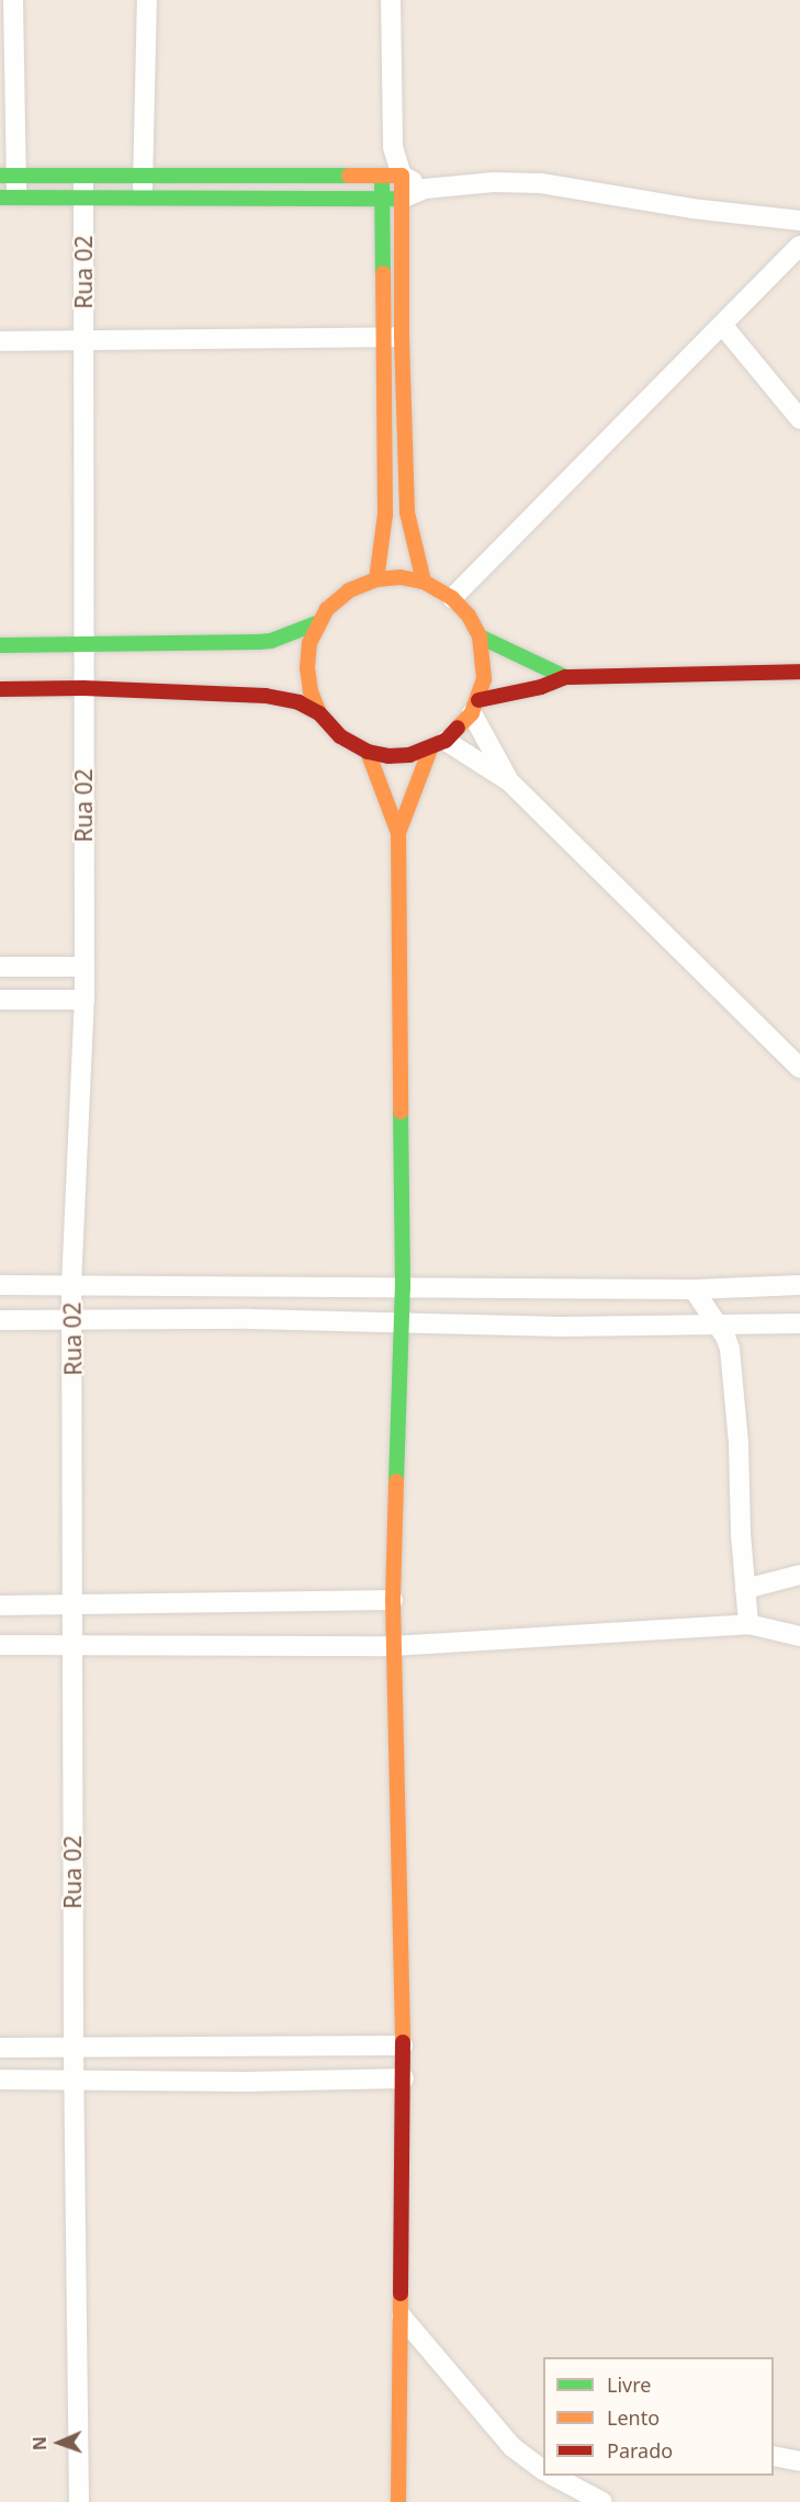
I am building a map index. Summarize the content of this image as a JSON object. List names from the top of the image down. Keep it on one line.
{"streets":{"street":["Rua 02"]},"legend":["Livre","Lento","Parado"],"north":"left"}
